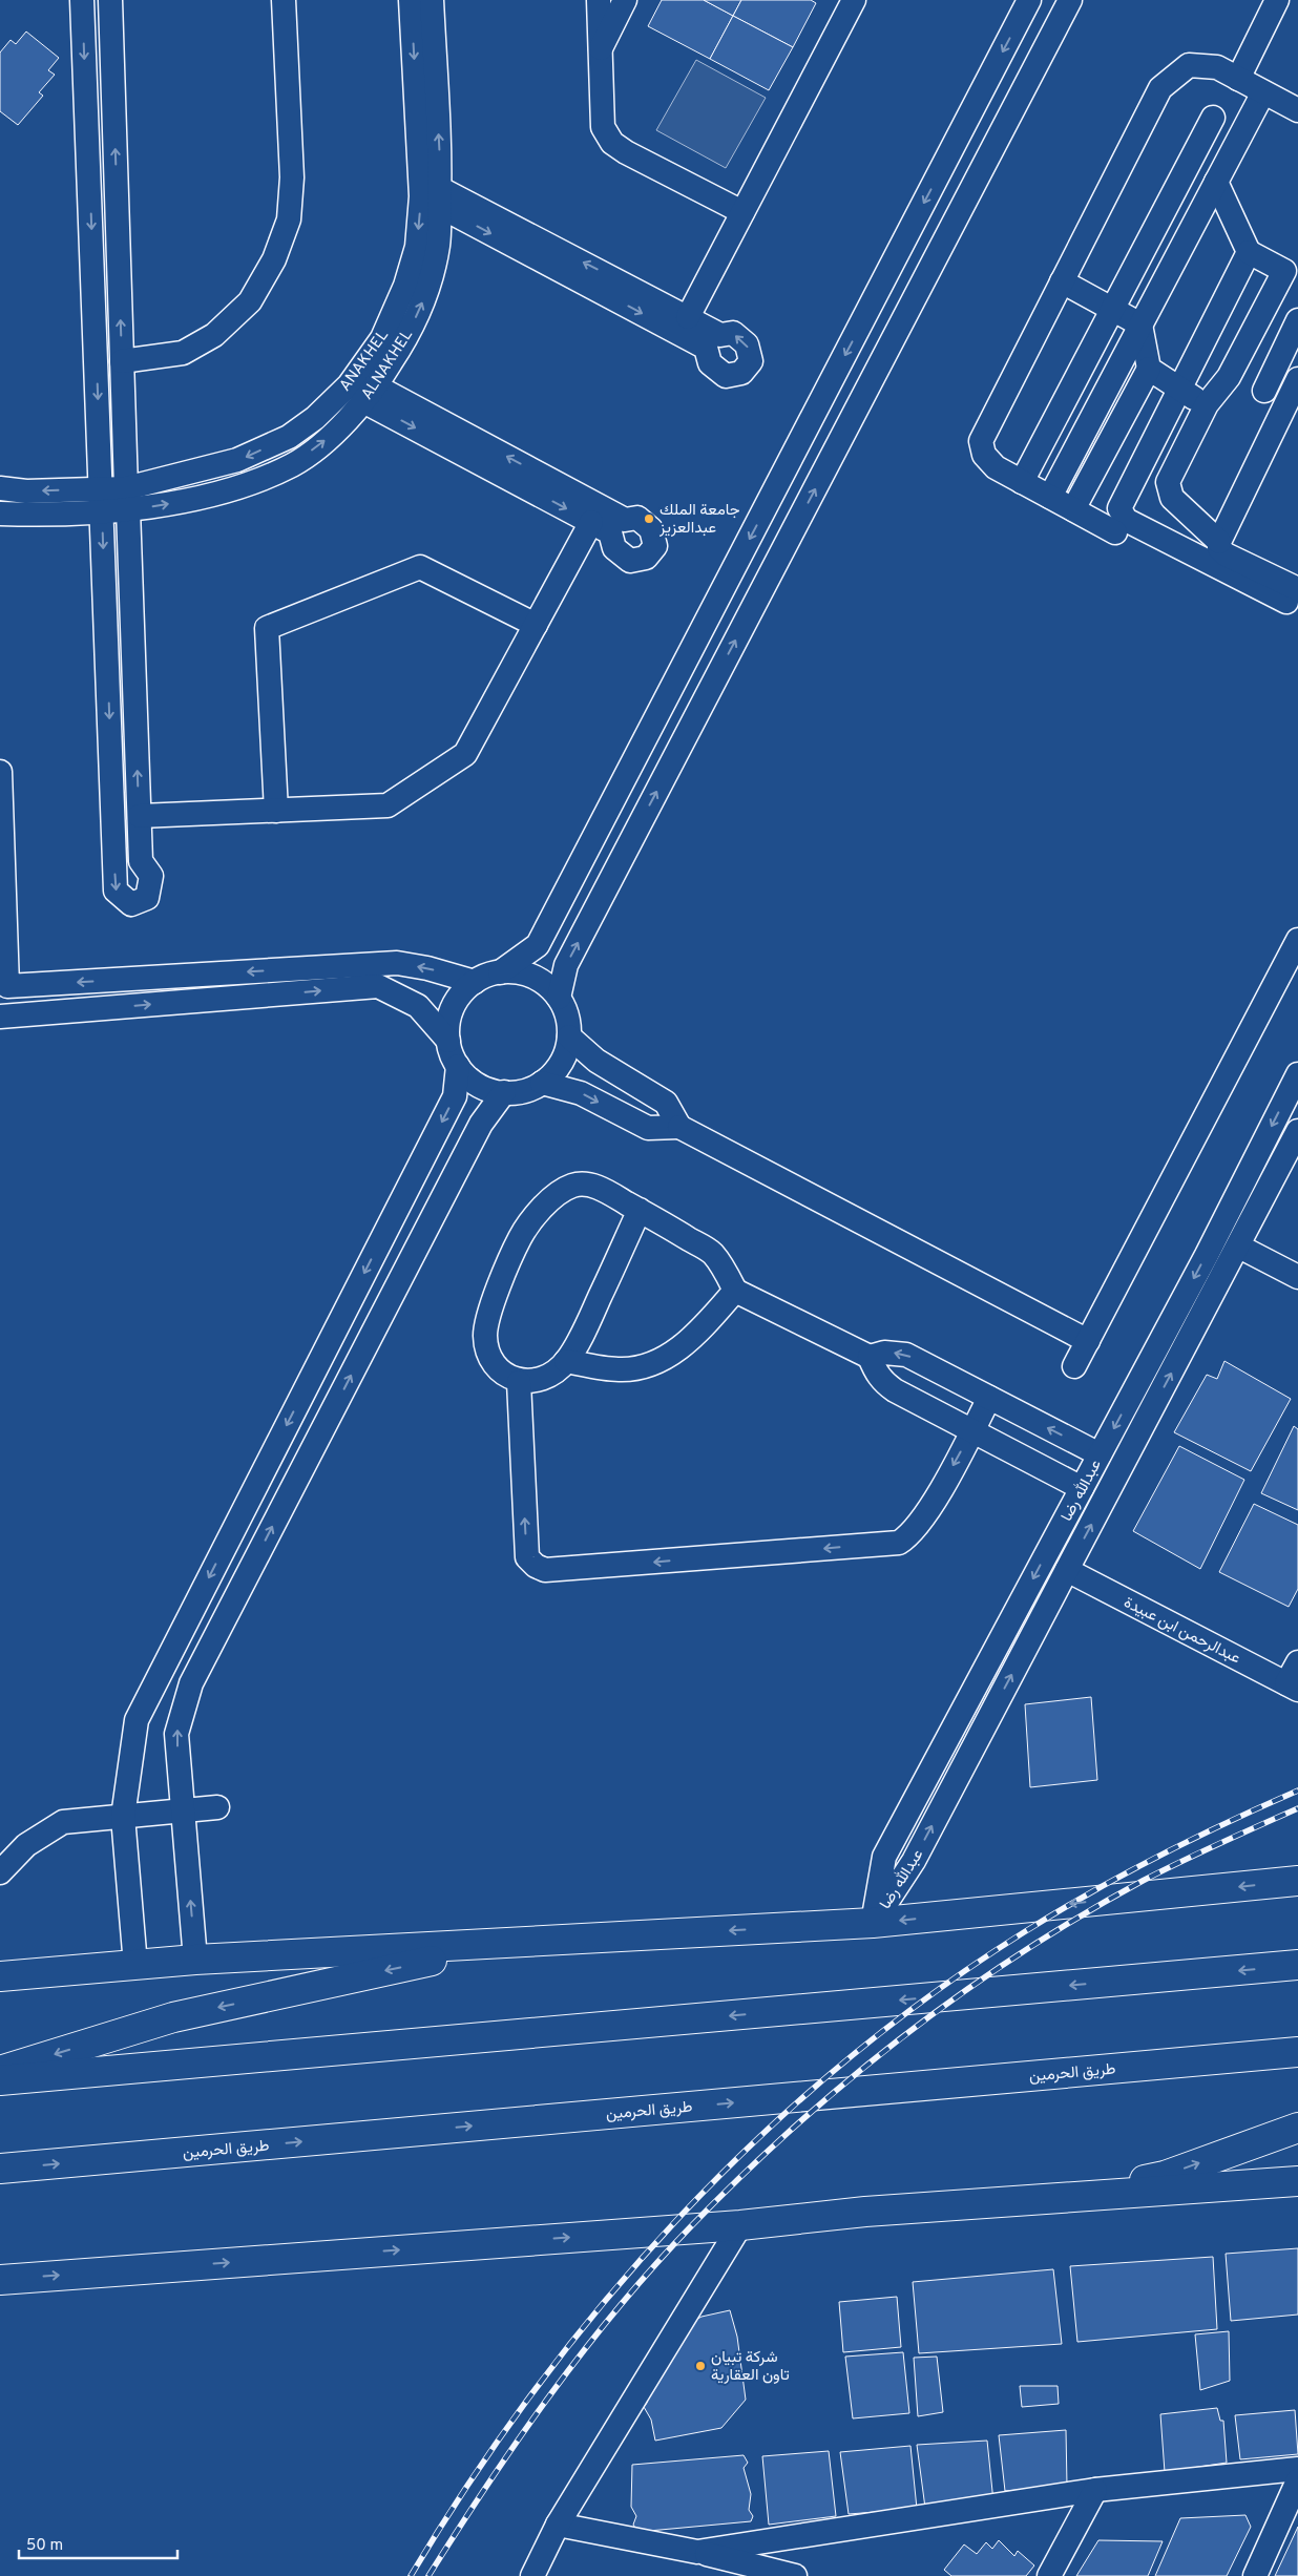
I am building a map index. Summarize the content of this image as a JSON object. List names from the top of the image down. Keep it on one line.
{"streets":{"main road":["طريق الحرمين"],"street":["ANAKHEL","ALNAKHEL","عبدالله رضا","عبدالرحمن ابن عبيدة"]},"crossings":[["ANAKHEL","ALNAKHEL"],["عبدالله رضا","عبدالرحمن ابن عبيدة"]],"one_way":["ANAKHEL","ALNAKHEL"],"places":["جامعة الملك عبدالعزيز","شركة تبيان تاون العقارية"],"scale_bar":"50 m"}
